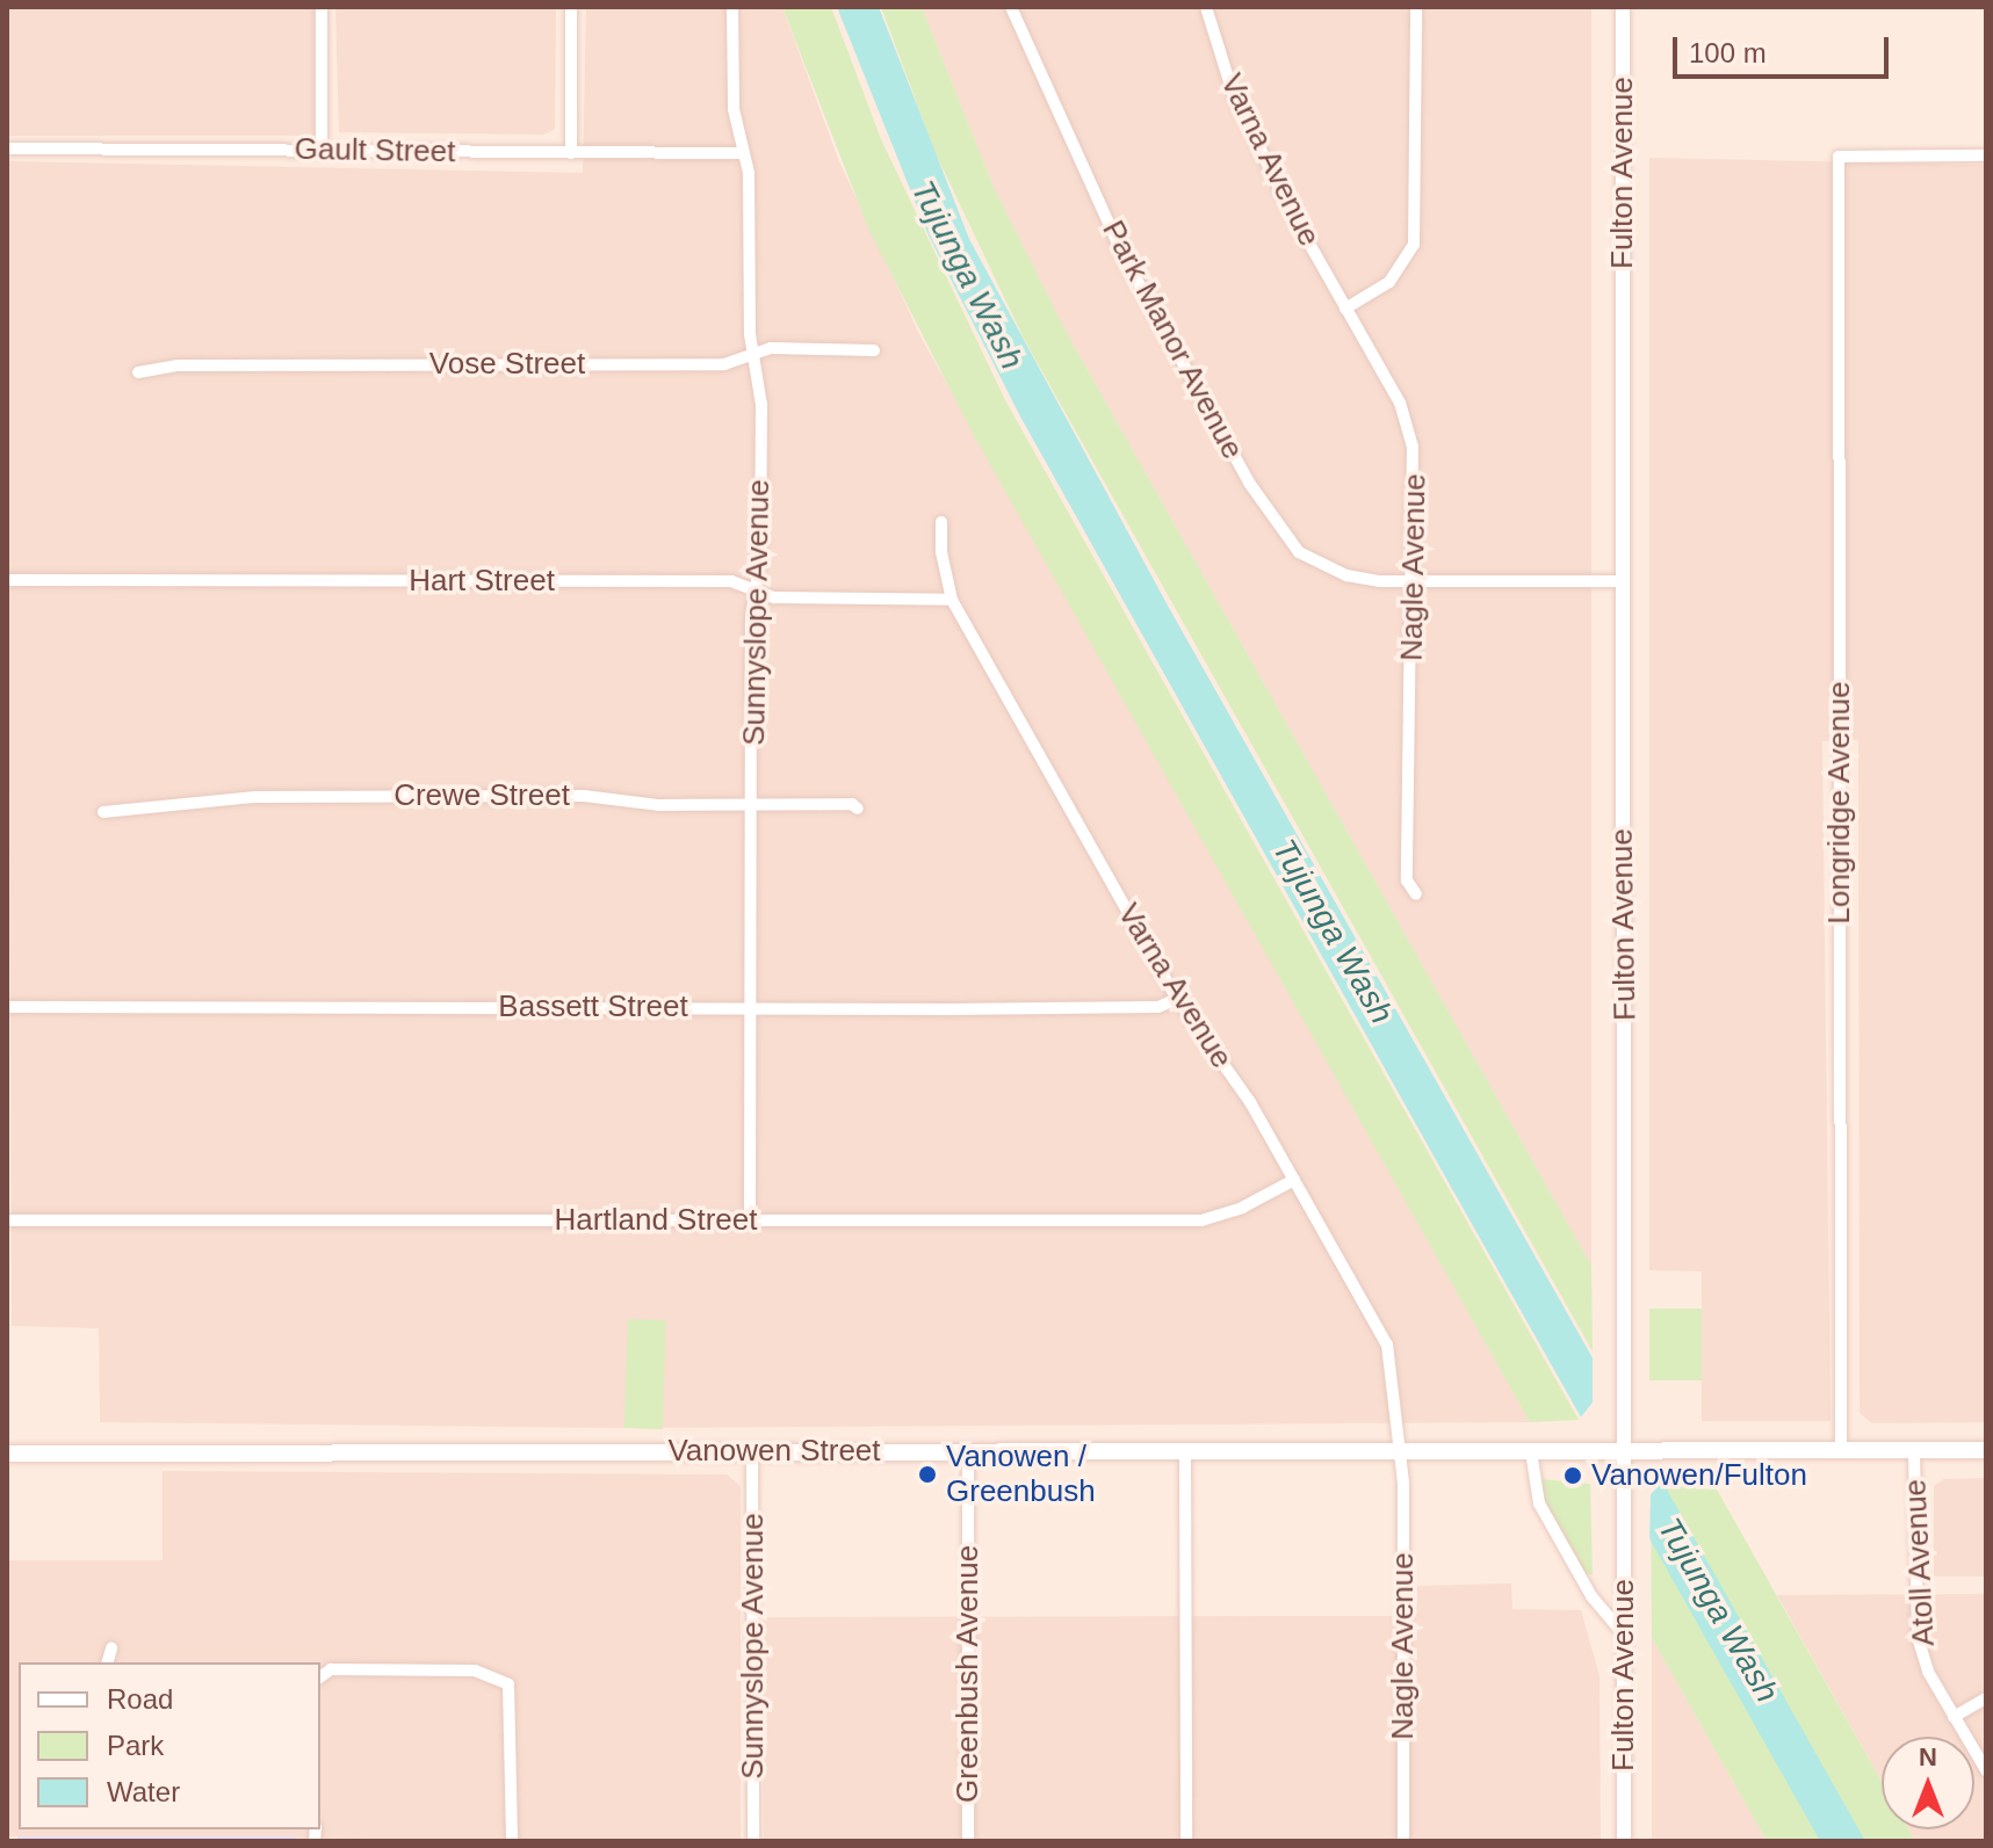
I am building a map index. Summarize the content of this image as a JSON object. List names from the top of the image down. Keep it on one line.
{"streets":{"main road":["Vanowen Street"],"street":["Gault Street","Varna Avenue","Fulton Avenue","Park Manor Avenue","Vose Street","Nagle Avenue","Hart Street","Sunnyslope Avenue","Crewe Street","Longridge Avenue","Bassett Street","Hartland Street","Atoll Avenue","Greenbush Avenue"]},"crossings":[["Gault Street","Sunnyslope Avenue"],["Varna Avenue","Nagle Avenue"],["Varna Avenue","Hart Street"],["Varna Avenue","Bassett Street"],["Varna Avenue","Hartland Street"],["Varna Avenue","Vanowen Street"],["Fulton Avenue","Vanowen Street"],["Park Manor Avenue","Nagle Avenue"],["Vose Street","Sunnyslope Avenue"],["Nagle Avenue","Vanowen Street"],["Hart Street","Sunnyslope Avenue"],["Sunnyslope Avenue","Crewe Street"],["Sunnyslope Avenue","Bassett Street"],["Sunnyslope Avenue","Hartland Street"],["Sunnyslope Avenue","Vanowen Street"],["Longridge Avenue","Vanowen Street"],["Vanowen Street","Atoll Avenue"],["Vanowen Street","Greenbush Avenue"]],"water":["Tujunga Wash"],"places":["Vanowen / Greenbush","Vanowen/Fulton"],"legend":["Road","Park","Water"],"scale_bar":"100 m","north":"top"}
